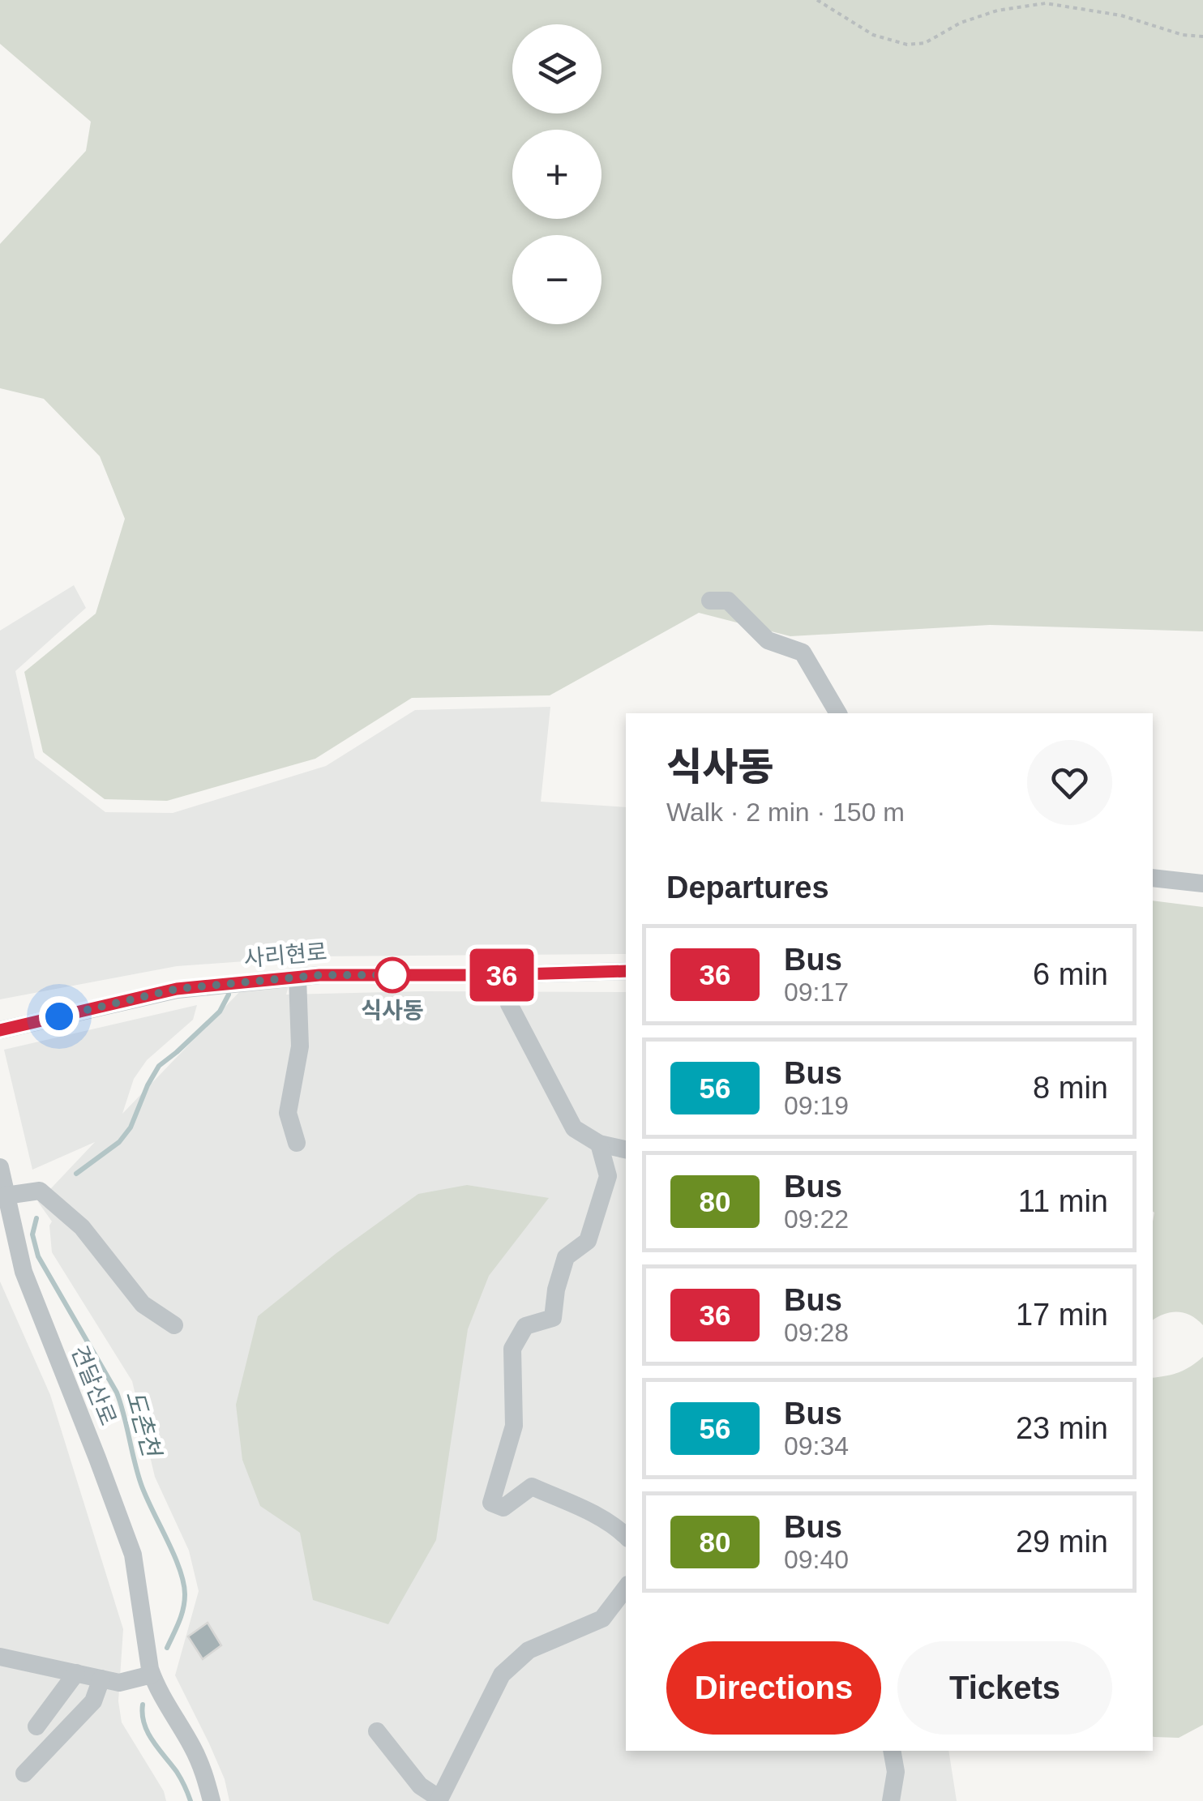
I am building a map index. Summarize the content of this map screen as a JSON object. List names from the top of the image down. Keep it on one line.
{"streets":{"street":["사리현로","견달산로"]},"water":["도촌천"],"places":["식사동"],"lines":["bus line 36"],"page":{"on_map":"36","map_buttons":["+","−"],"heading":[["식사동","Walk · 2 min · 150 m"],"Departures"],"list":[{"mark":"36","name":"Bus","note":"09:17","value":"6 min"},{"mark":"56","name":"Bus","note":"09:19","value":"8 min"},{"mark":"80","name":"Bus","note":"09:22","value":"11 min"},{"mark":"36","name":"Bus","note":"09:28","value":"17 min"},{"mark":"56","name":"Bus","note":"09:34","value":"23 min"},{"mark":"80","name":"Bus","note":"09:40","value":"29 min"}],"buttons":["Directions","Tickets"]}}
